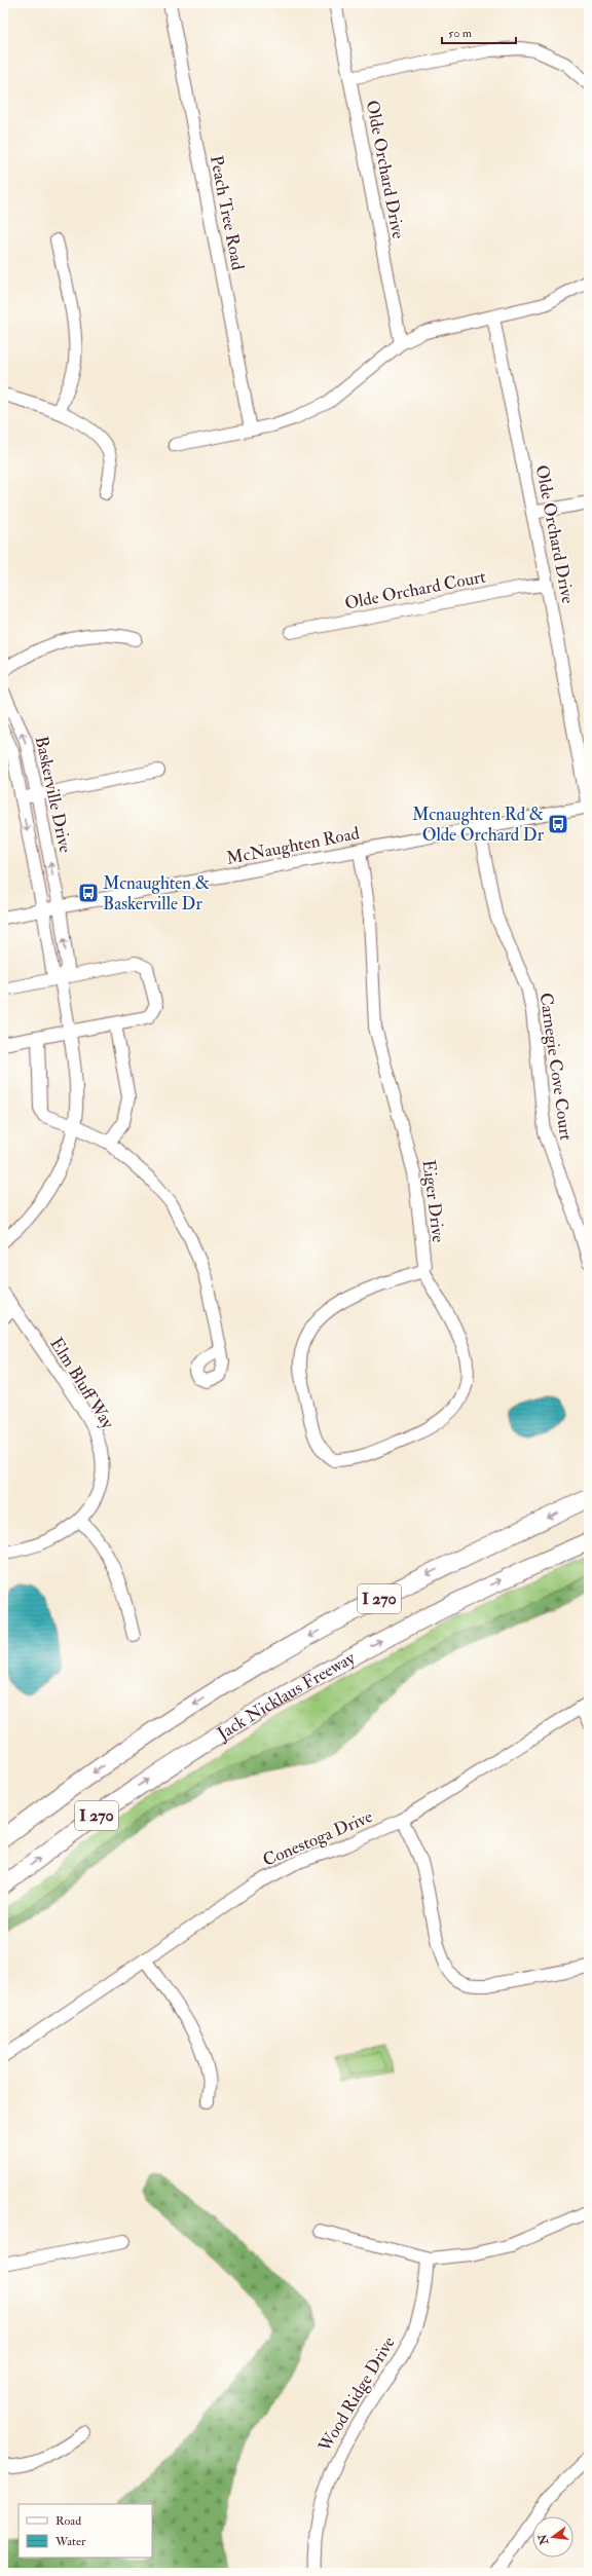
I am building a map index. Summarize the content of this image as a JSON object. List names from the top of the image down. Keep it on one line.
{"streets":{"highway":["I 270","Jack Nicklaus Freeway"],"street":["Olde Orchard Drive","Peach Tree Road","Olde Orchard Court","Baskerville Drive","McNaughten Road","Carnegie Cove Court","Eiger Drive","Elm Bluff Way","Conestoga Drive","Wood Ridge Drive"]},"crossings":[["Olde Orchard Drive","Olde Orchard Court"],["Olde Orchard Drive","McNaughten Road"],["Baskerville Drive","McNaughten Road"],["McNaughten Road","Carnegie Cove Court"],["McNaughten Road","Eiger Drive"]],"places":{"bus stop":["Mcnaughten Rd & Olde Orchard Dr","Mcnaughten & Baskerville Dr"]},"legend":["Road","Water"],"scale_bar":"50 m","north":"left"}
